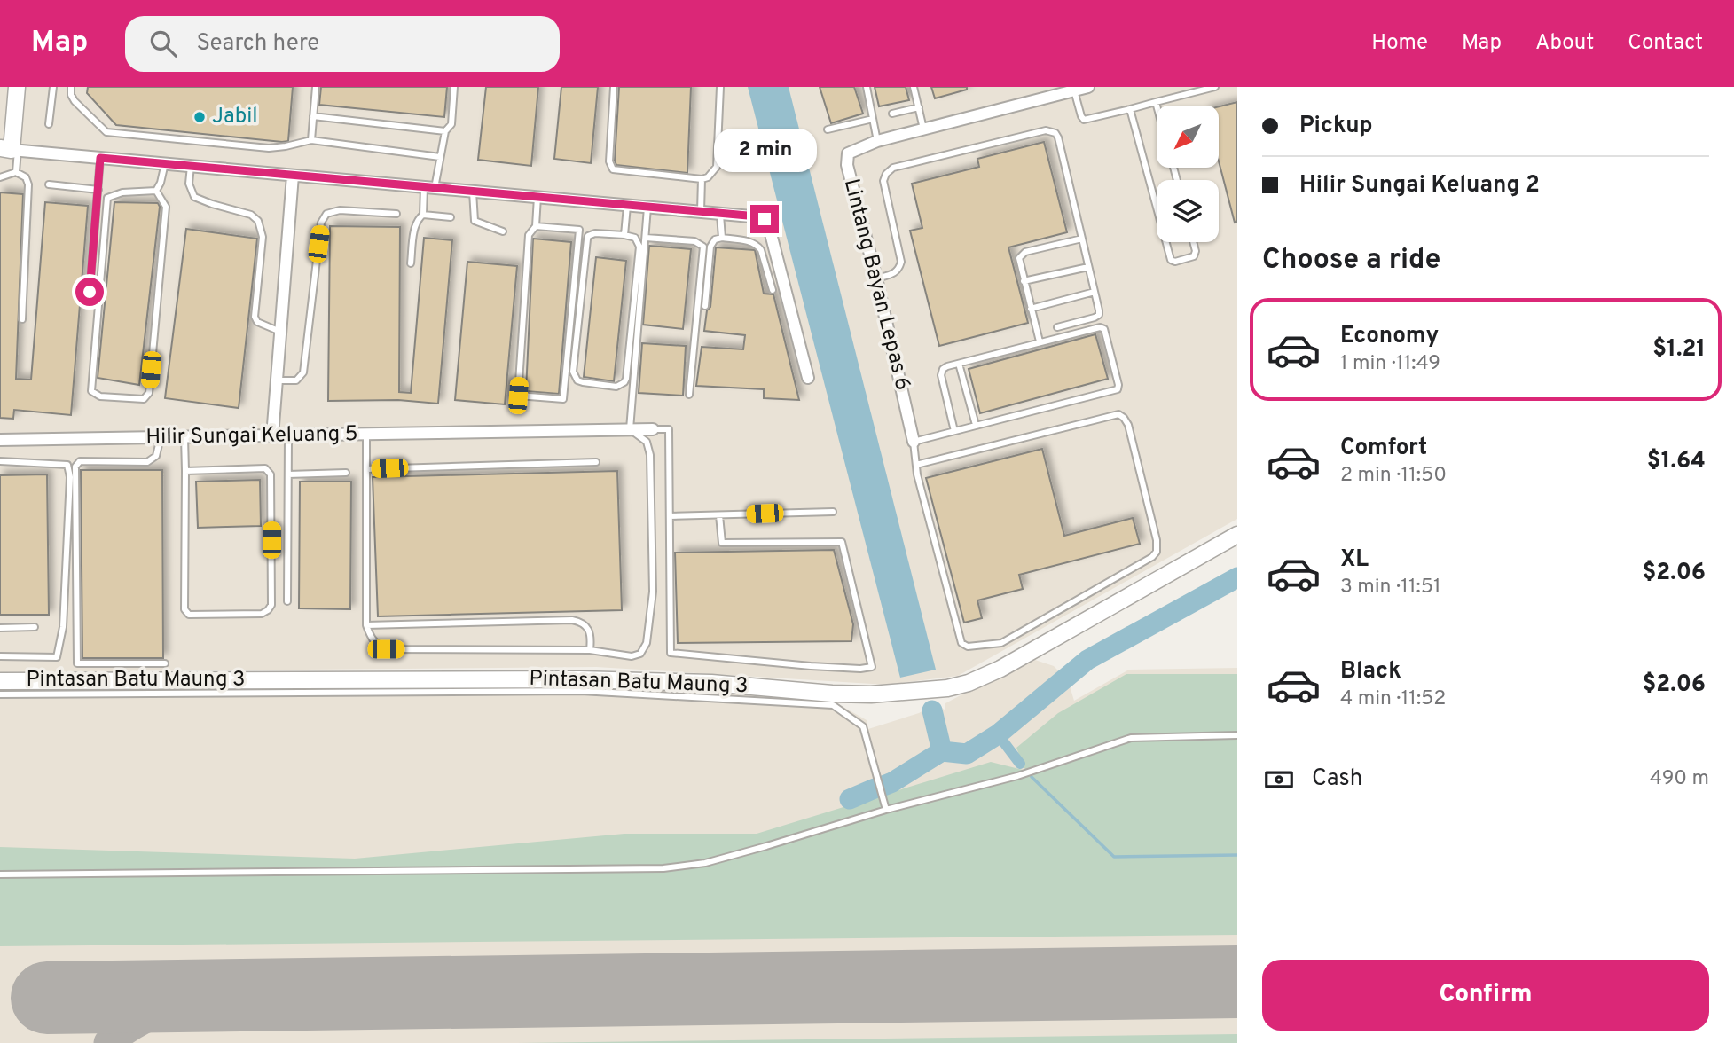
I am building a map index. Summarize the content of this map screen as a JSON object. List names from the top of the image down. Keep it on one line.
{"streets":{"street":["Lintang Bayan Lepas 6","Hilir Sungai Keluang 5","Pintasan Batu Maung 3"]},"places":["Jabil"],"north":"bottom left","page":{"header":"Map","search":"Search here","nav":["Home","Map","About","Contact"],"banner":["Pickup","Hilir Sungai Keluang 2"],"bubble":"2 min","heading":"Choose a ride","list":[{"name":"Economy","note":"1 min · 11:49","value":"$1.21"},{"name":"Comfort","note":"2 min · 11:50","value":"$1.64"},{"name":"XL","note":"3 min · 11:51","value":"$2.06"},{"name":"Black","note":"4 min · 11:52","value":"$2.06"}],"pay":["Cash","490 m"],"buttons":"Confirm"}}
